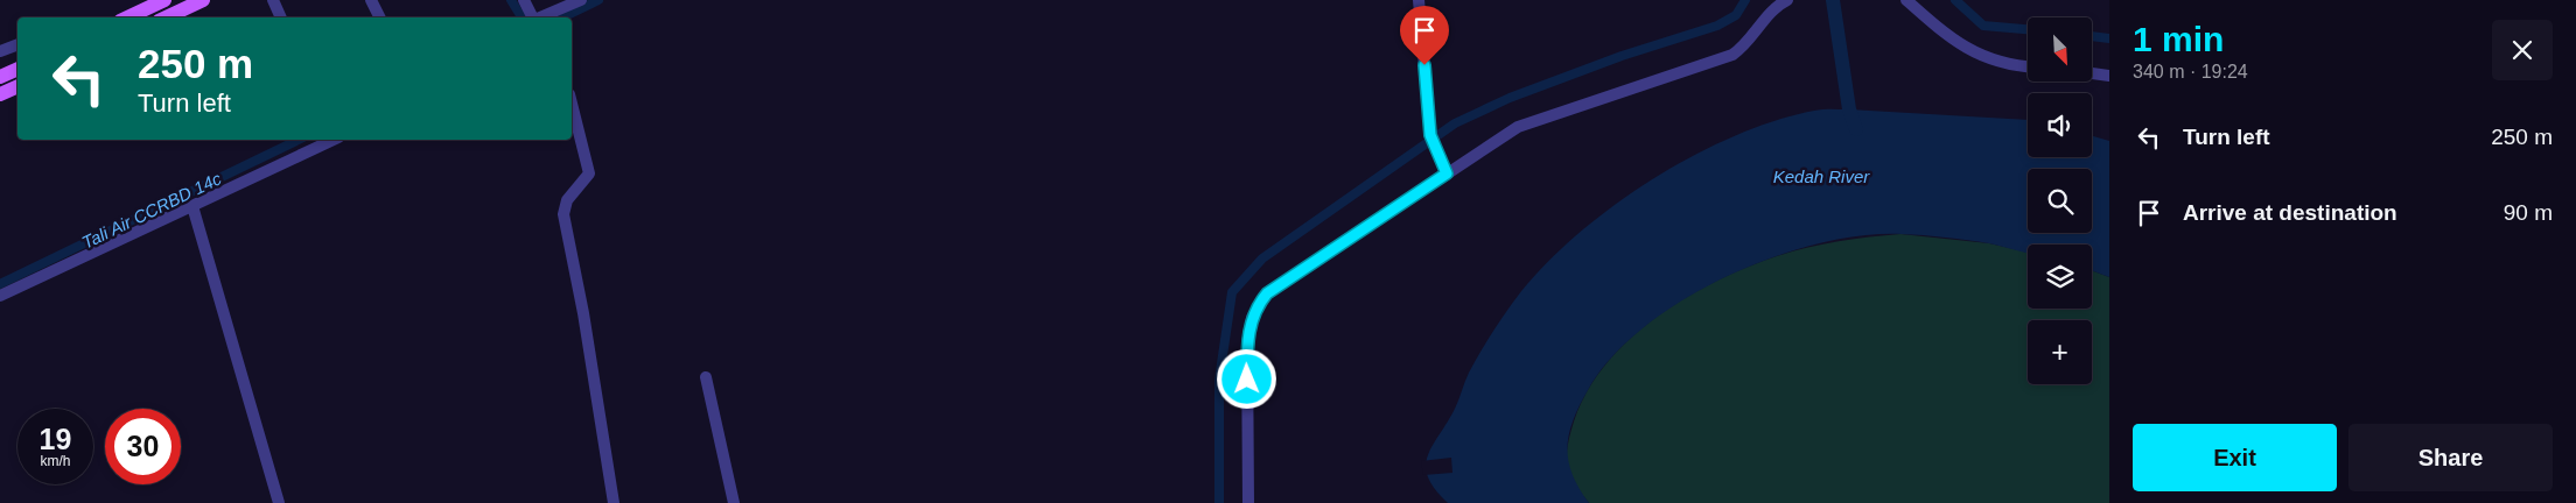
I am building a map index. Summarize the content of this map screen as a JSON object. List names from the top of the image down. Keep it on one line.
{"water":["Kedah River","Tali Air CCRBD 14c"],"north":"bottom right","page":{"heading":["1 min","340 m · 19:24"],"map_buttons":"+","turn":["250 m","Turn left"],"list":[{"name":"Turn left","value":"250 m"},{"name":"Arrive at destination","value":"90 m"}],"speed":"19 km/h","limit":"30","buttons":["Exit","Share"]}}
